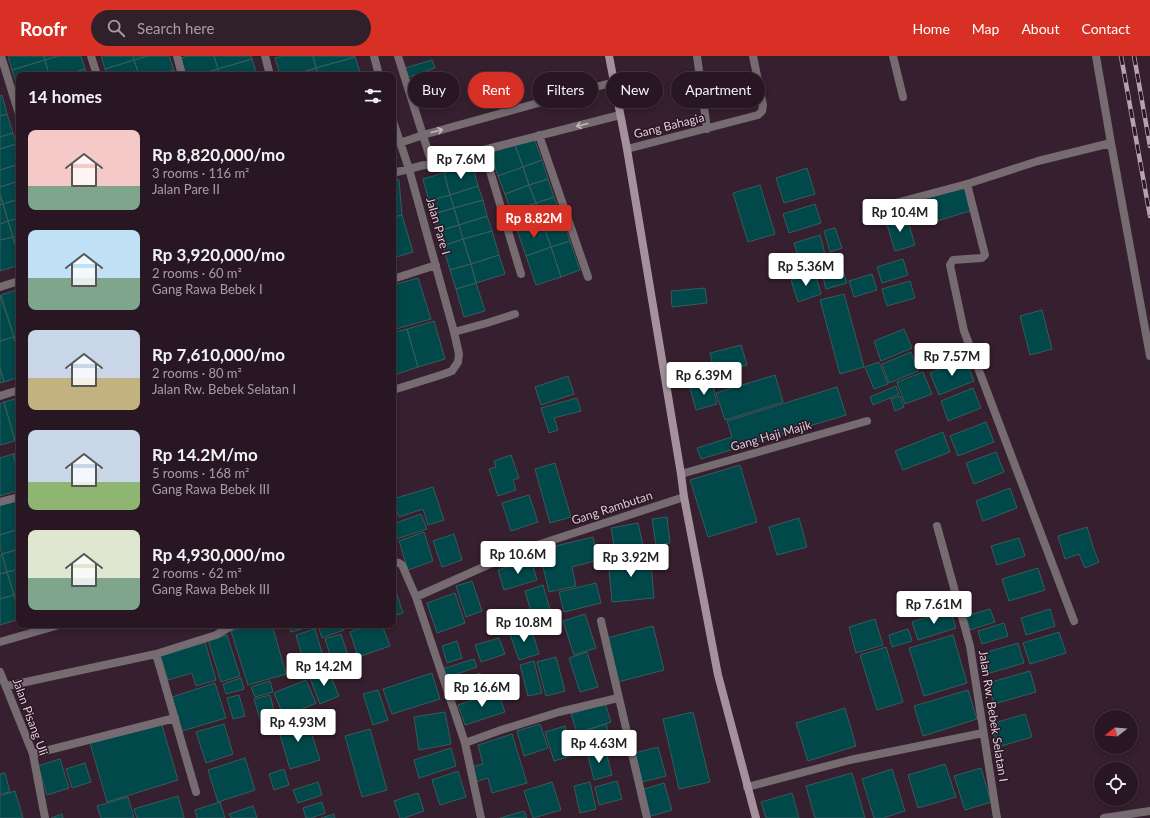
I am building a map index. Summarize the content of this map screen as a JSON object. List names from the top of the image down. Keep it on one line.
{"streets":{"street":["Gang Bahagia","Jalan Pare I","Gang Haji Majik","Gang Rambutan","Jalan Rw. Bebek Selatan I","Jalan Pisang Uli"]},"north":"left","page":{"header":"Roofr","search":"Search here","nav":["Home","Map","About","Contact"],"chip":["Buy","Rent","Filters","New","Apartment"],"heading":"14 homes","list":[{"name":"Rp 8,820,000/mo","note":"3 rooms · 116 m² · Jalan Pare II"},{"name":"Rp 3,920,000/mo","note":"2 rooms · 60 m² · Gang Rawa Bebek I"},{"name":"Rp 7,610,000/mo","note":"2 rooms · 80 m² · Jalan Rw. Bebek Selatan I"},{"name":"Rp 14.2M/mo","note":"5 rooms · 168 m² · Gang Rawa Bebek III"},{"name":"Rp 4,930,000/mo","note":"2 rooms · 62 m² · Gang Rawa Bebek III"}],"price":["Rp 7.6M","Rp 10.4M","Rp 8.82M","Rp 5.36M","Rp 7.57M","Rp 6.39M","Rp 10.6M","Rp 3.92M","Rp 7.61M","Rp 10.8M","Rp 14.2M","Rp 16.6M","Rp 4.93M","Rp 4.63M"]}}
